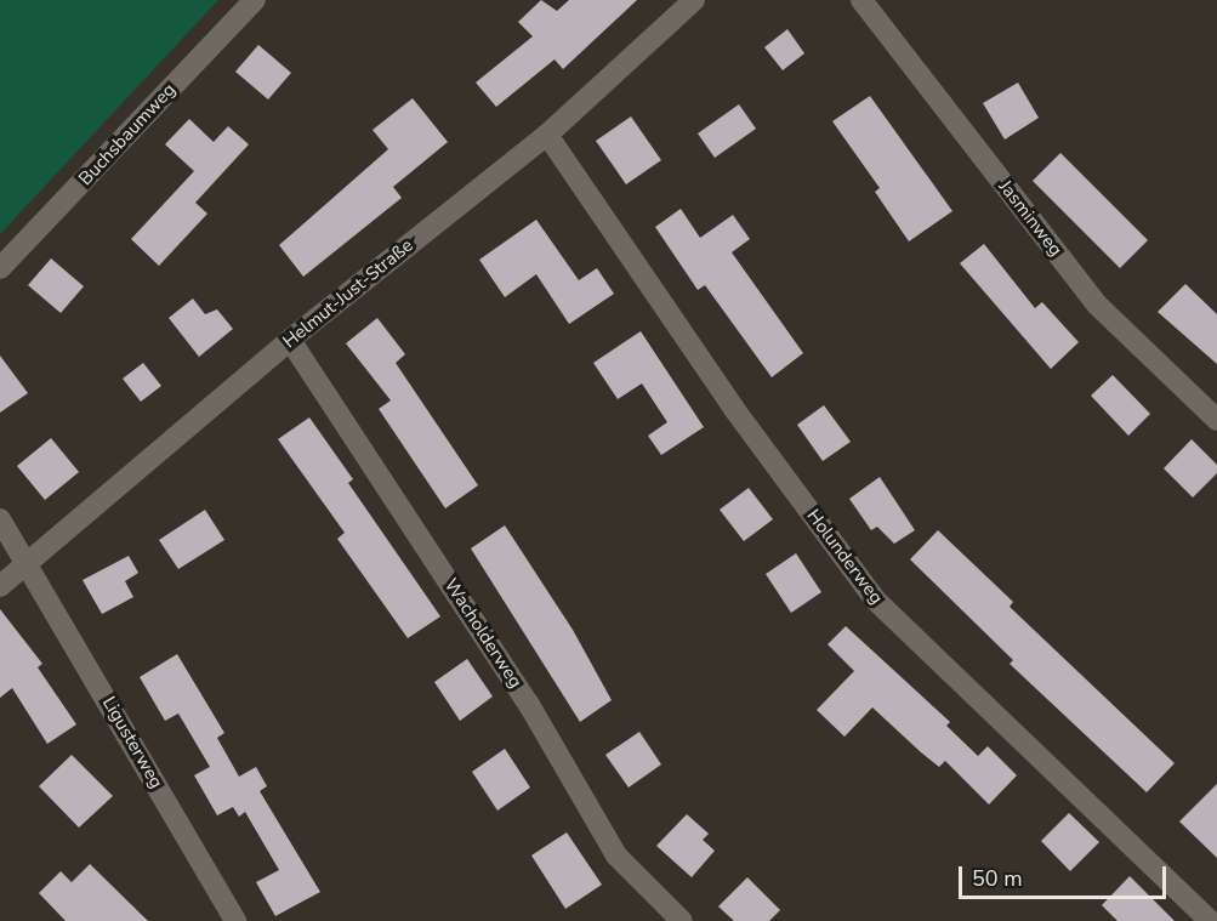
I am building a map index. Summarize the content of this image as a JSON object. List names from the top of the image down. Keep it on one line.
{"streets":{"street":["Buchsbaumweg","Jasminweg","Helmut-Just-Straße","Holunderweg","Wacholderweg","Ligusterweg"]},"crossings":[["Helmut-Just-Straße","Holunderweg"],["Helmut-Just-Straße","Wacholderweg"],["Helmut-Just-Straße","Ligusterweg"]],"scale_bar":"50 m"}
